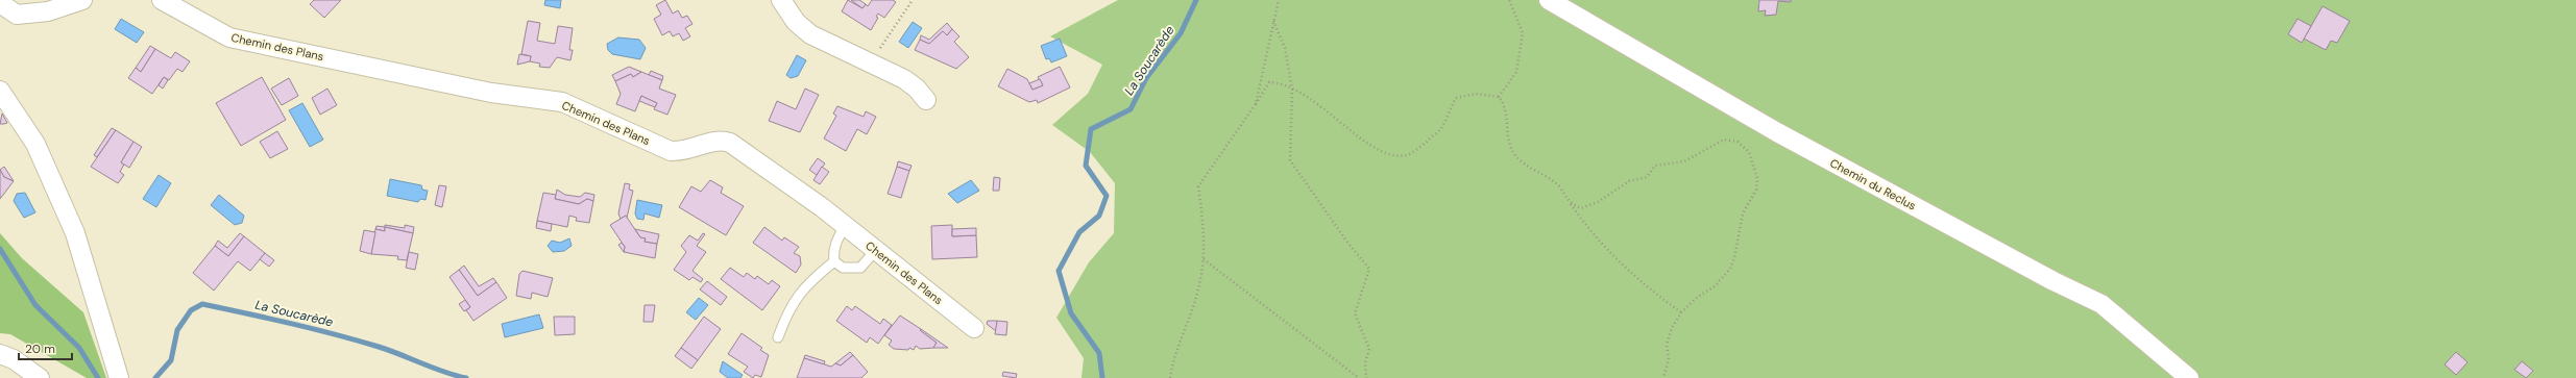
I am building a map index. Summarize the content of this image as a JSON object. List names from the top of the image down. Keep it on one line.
{"streets":{"street":["Chemin des Plans","Chemin du Reclus"]},"water":["La Soucarède"],"scale_bar":"20 m"}
